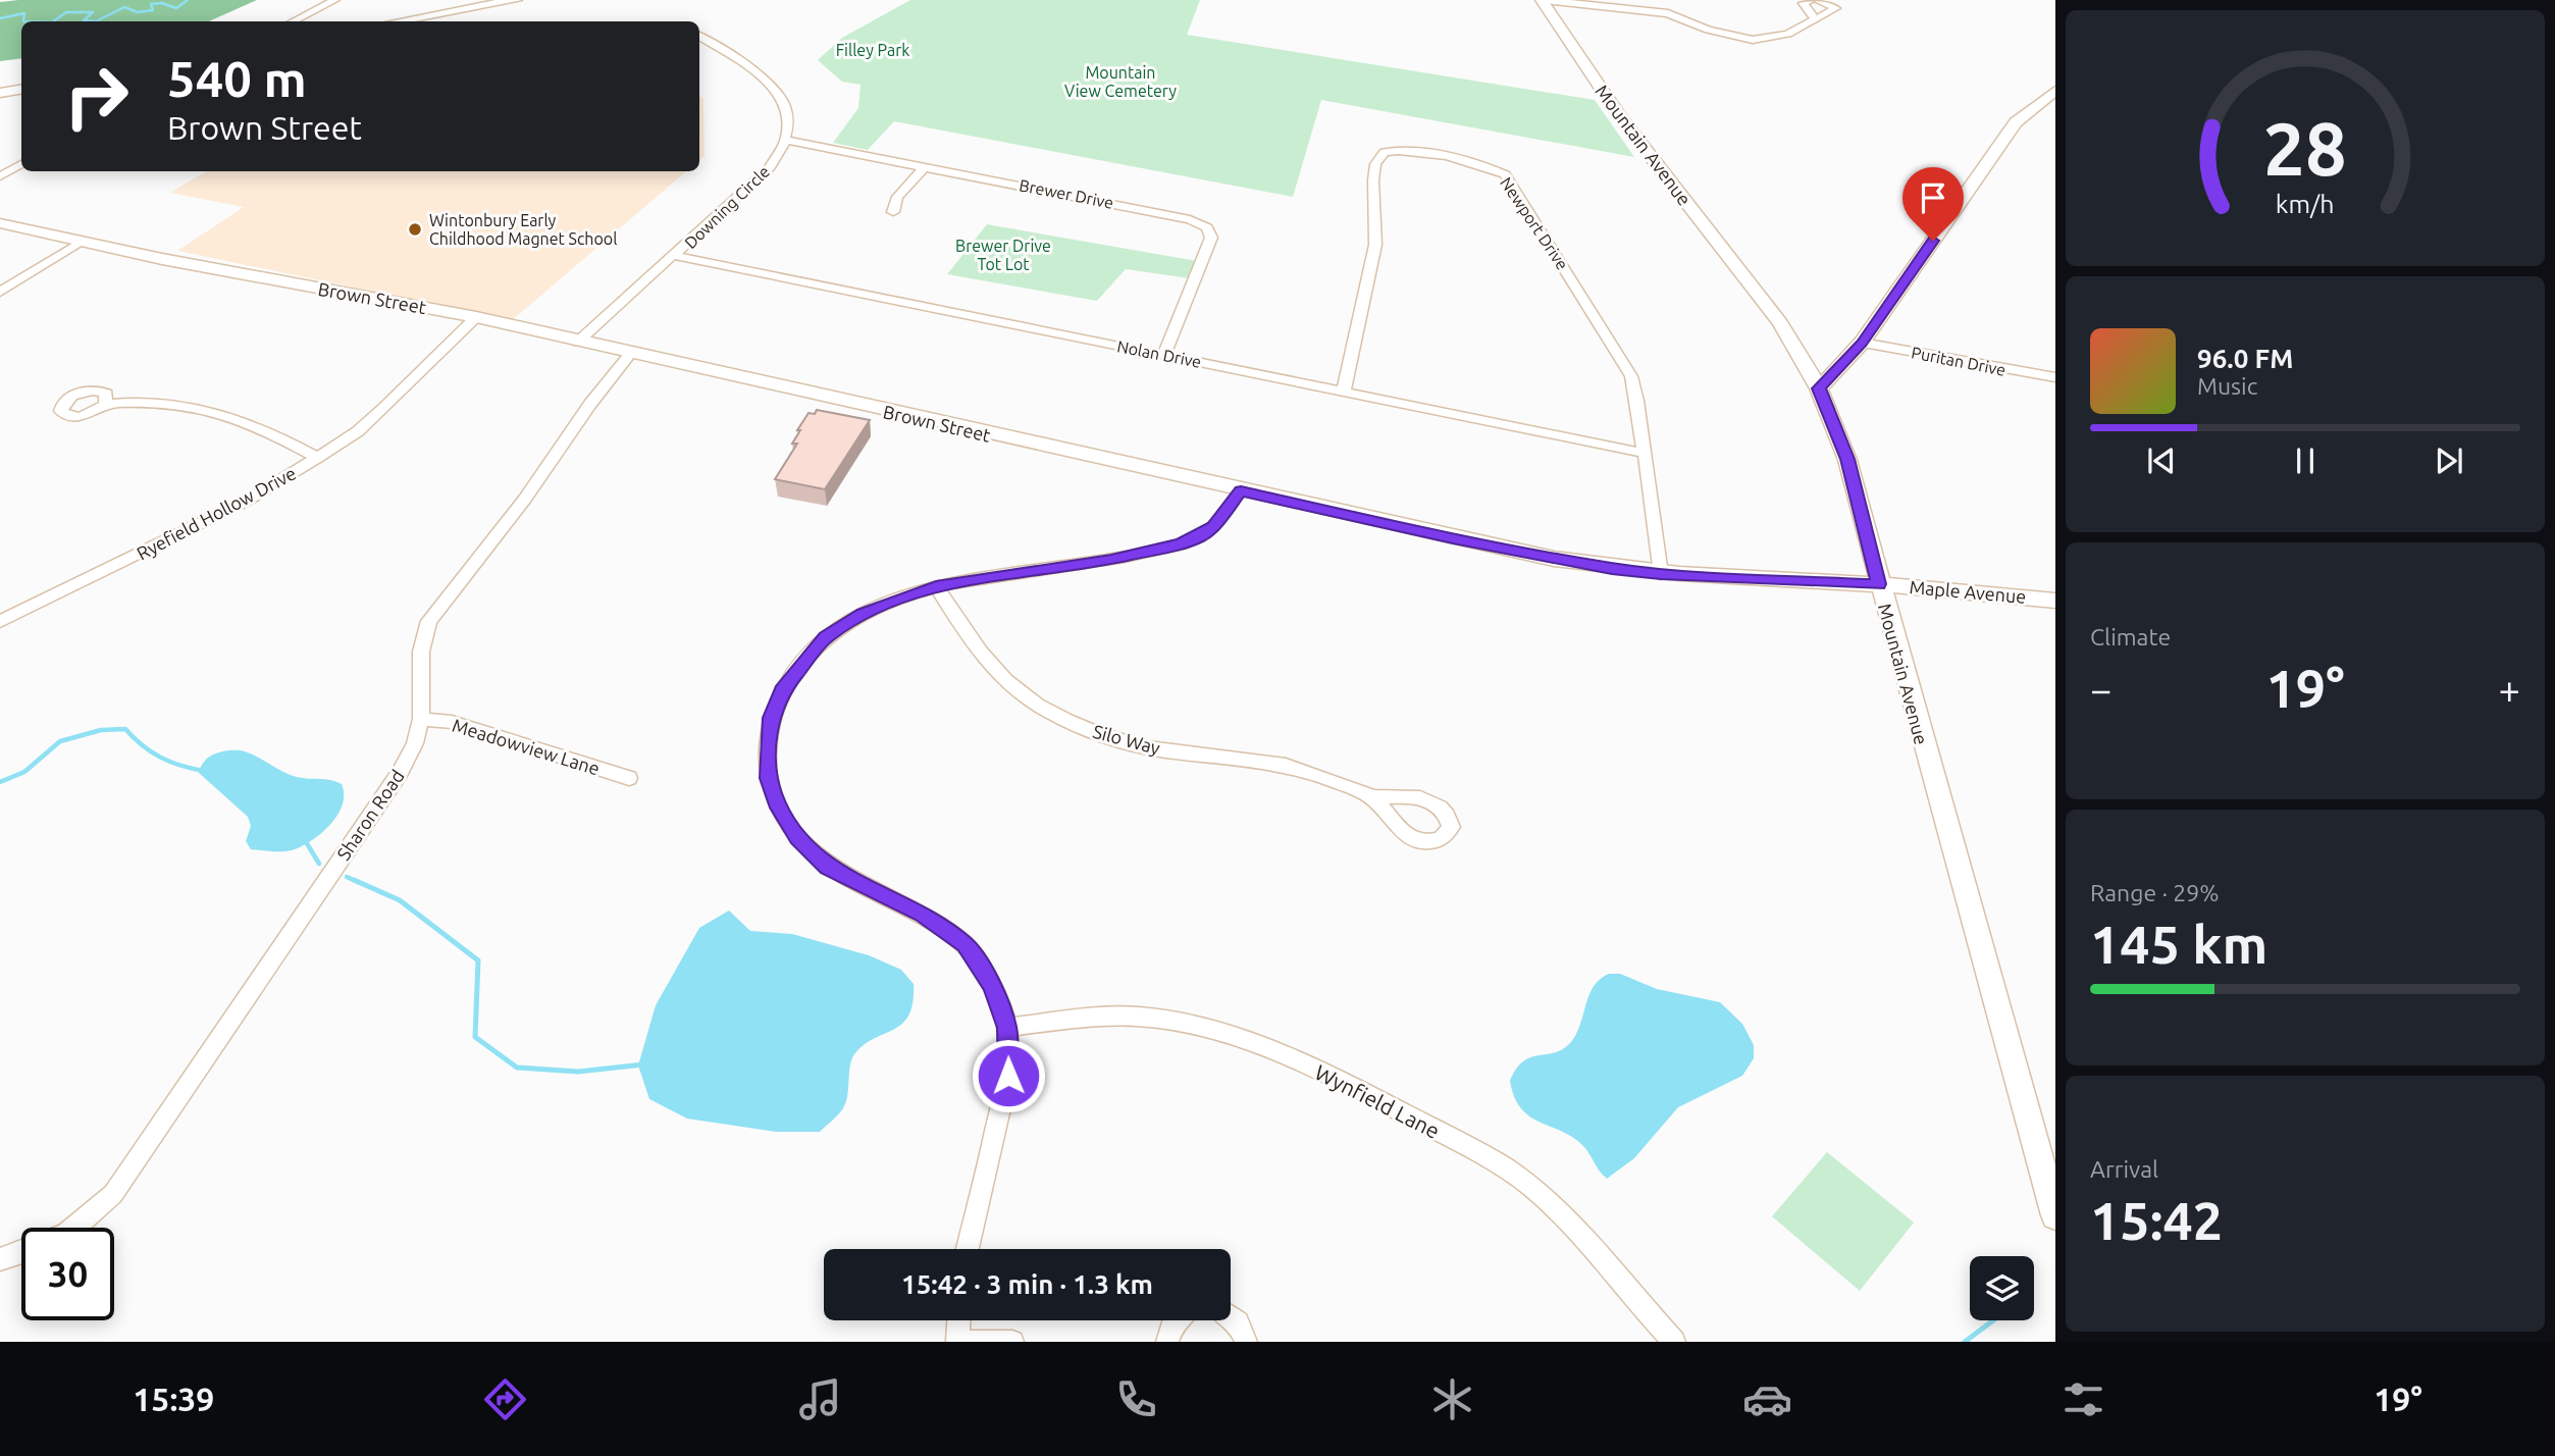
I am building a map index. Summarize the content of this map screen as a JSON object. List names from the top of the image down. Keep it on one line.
{"streets":{"street":["Mountain Avenue","Brewer Drive","Downing Circle","Newport Drive","Brown Street","Nolan Drive","Puritan Drive","Ryefield Hollow Drive","Maple Avenue","Silo Way","Meadowview Lane","Sharon Road","Wynfield Lane"]},"crossings":[["Mountain Avenue","Brown Street"],["Mountain Avenue","Maple Avenue"],["Brewer Drive","Downing Circle"],["Brewer Drive","Nolan Drive"],["Downing Circle","Brown Street"],["Downing Circle","Nolan Drive"],["Newport Drive","Brown Street"],["Newport Drive","Nolan Drive"],["Brown Street","Ryefield Hollow Drive"],["Brown Street","Maple Avenue"],["Brown Street","Sharon Road"],["Meadowview Lane","Sharon Road"]],"parks":["Filley Park","Mountain View Cemetery","Brewer Drive Tot Lot"],"places":["Wintonbury Early Childhood Magnet School"],"page":{"turn":["540 m","Brown Street"],"song":["96.0 FM","Music"],"tile":["Climate",["Range · 29%","145 km"],["Arrival","15:42"]],"heat":["−","19°","+"],"limit":"30","trip":"15:42 · 3 min · 1.3 km","tabs":["15:39","19°"],"gauge":["28","km/h"]}}
